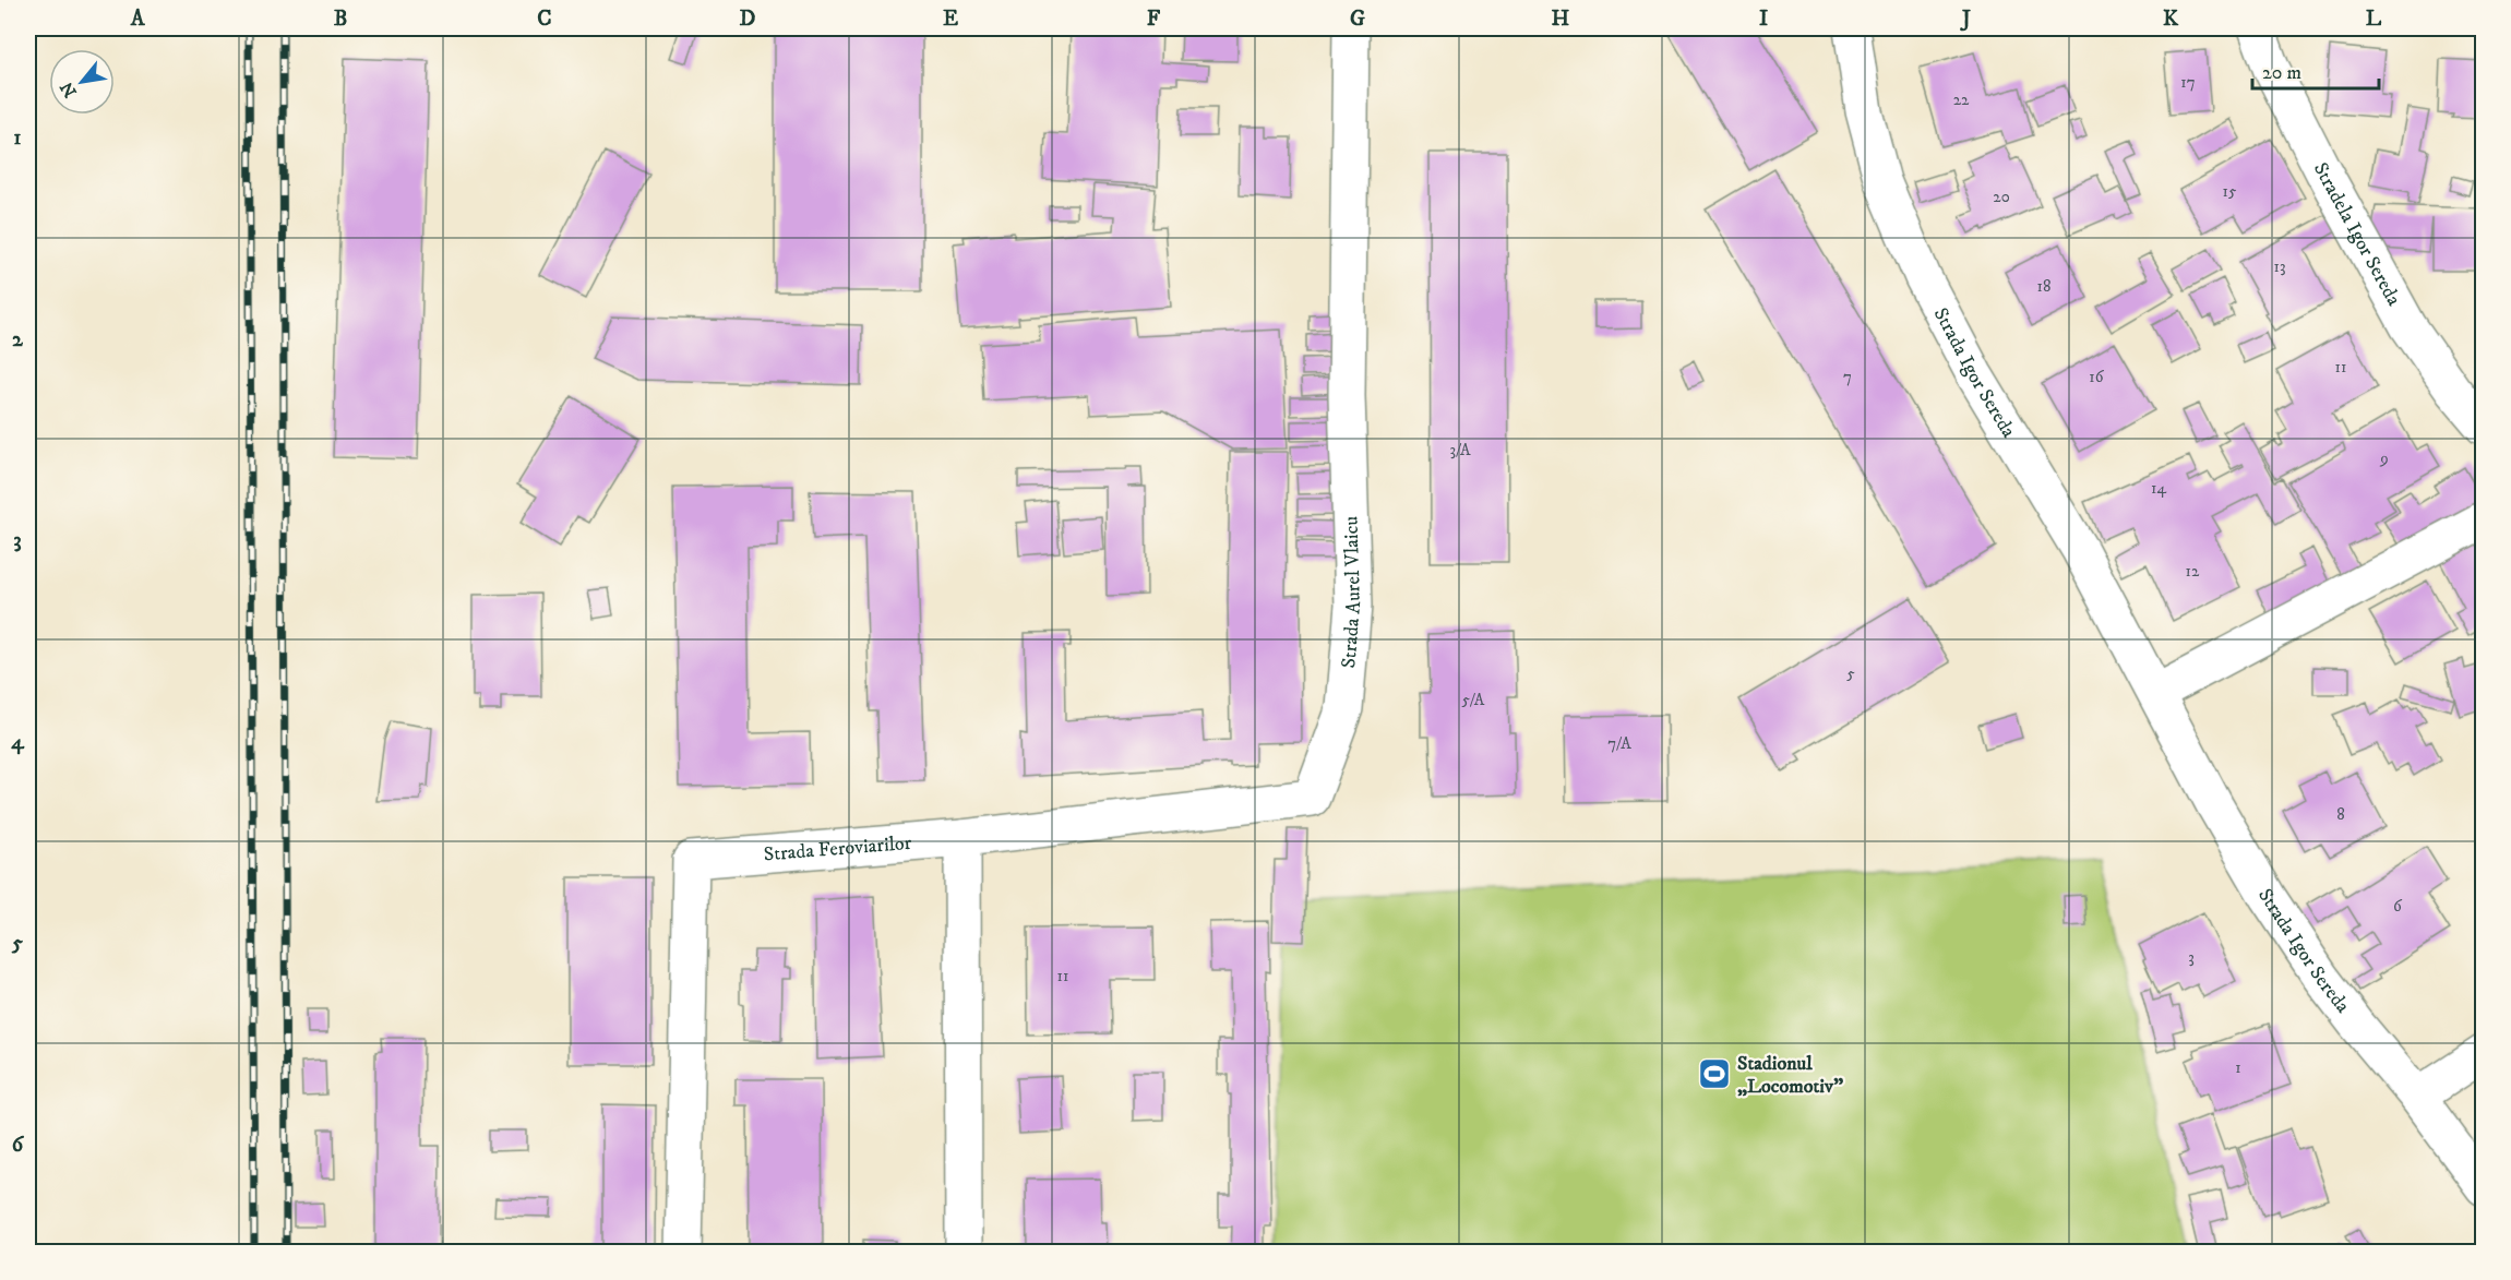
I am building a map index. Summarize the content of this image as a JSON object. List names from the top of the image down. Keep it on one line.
{"streets":{"street":["Stradela Igor Sereda","Strada Igor Sereda","Strada Aurel Vlaicu","Strada Feroviarilor"]},"crossings":[["Strada Aurel Vlaicu","Strada Feroviarilor"]],"places":{"sports":["Stadionul „Locomotiv”"]},"house_numbers":["17","22","15","20","13","18","11","7","16","3/A","9","14","12","5","5/A","7/A","8","6","3","11","1"],"scale_bar":"20 m","north":"bottom left","grid":{"columns":["A","B","C","D","E","F","G","H","I","J","K","L"],"rows":["1","2","3","4","5","6"]}}
